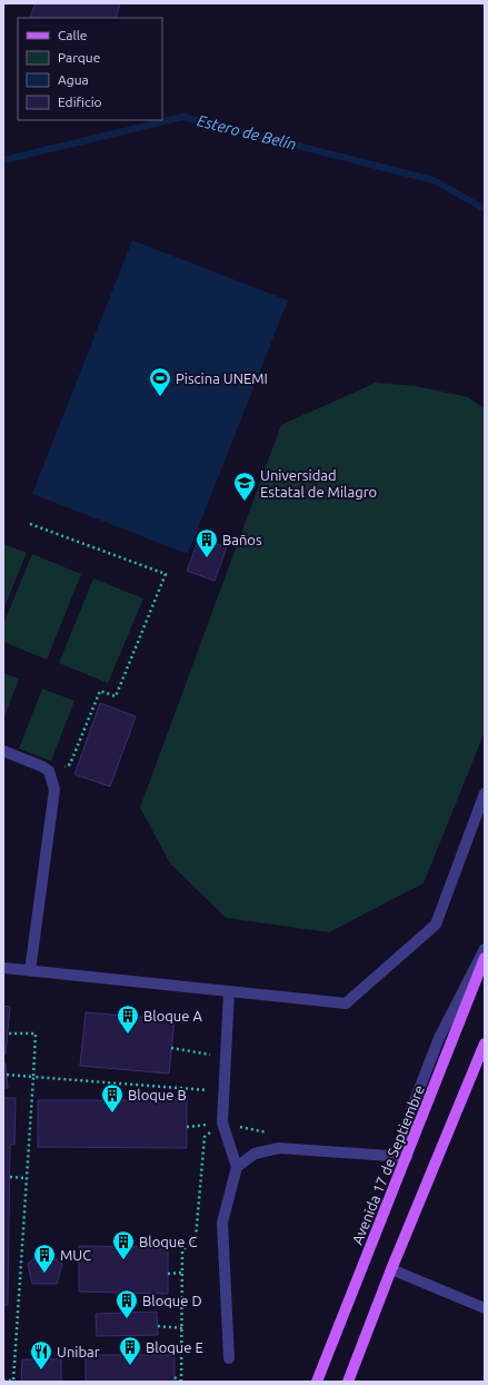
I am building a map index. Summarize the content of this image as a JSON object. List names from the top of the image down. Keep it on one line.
{"streets":{"main road":["Avenida 17 de Septiembre"]},"water":["Estero de Belín"],"places":{"sports":["Piscina UNEMI"],"school or university":["Universidad Estatal de Milagro"],"building":["Baños","Bloque A","Bloque B","Bloque C","MUC","Bloque D","Bloque E"],"restaurant":["Unibar"]},"legend":["Calle","Parque","Agua","Edificio"]}
